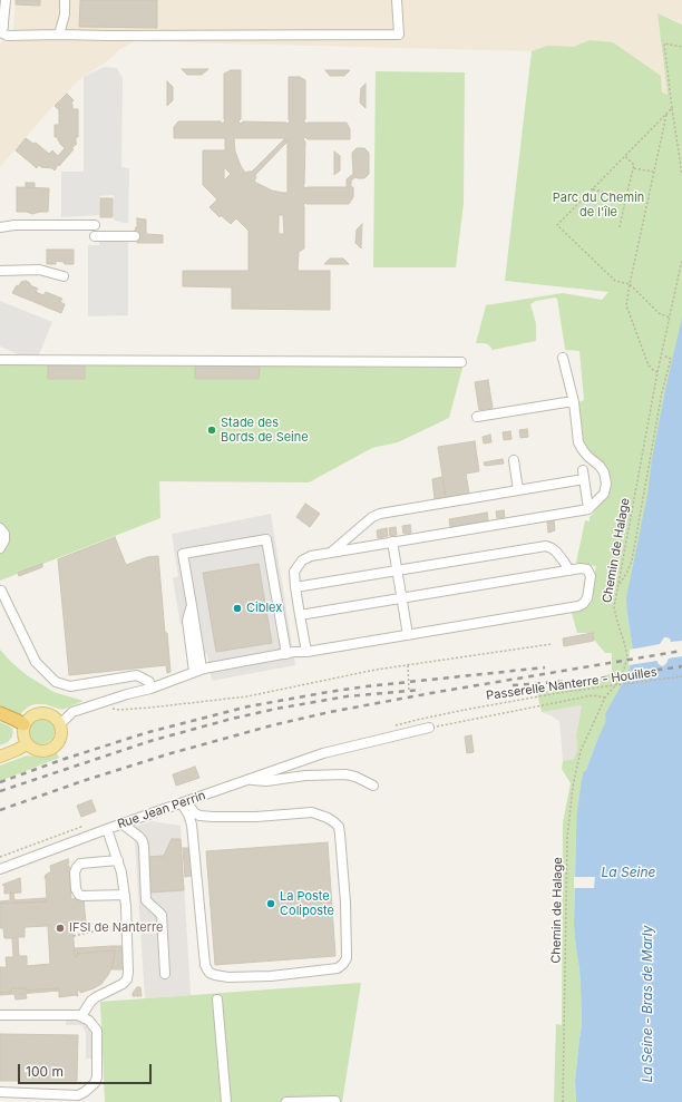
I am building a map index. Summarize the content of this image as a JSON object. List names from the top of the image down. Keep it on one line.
{"streets":{"street":["Rue Jean Perrin"],"path":["Chemin de Halage","Passerelle Nanterre - Houilles"]},"water":["La Seine","La Seine - Bras de Marly"],"parks":["Parc du Chemin de l'île"],"places":["Stade des Bords de Seine","Ciblex","La Poste Coliposte","IFSI de Nanterre"],"scale_bar":"100 m"}
